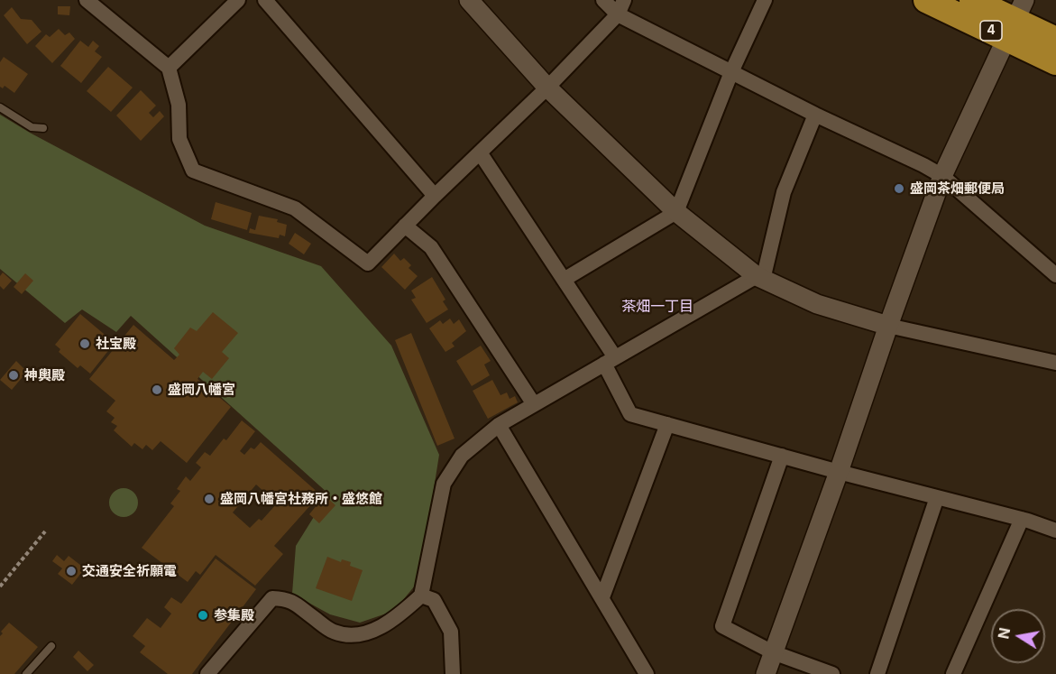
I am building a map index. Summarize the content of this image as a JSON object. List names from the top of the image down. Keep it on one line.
{"streets":{"highway":["4"]},"districts":["茶畑一丁目"],"places":["盛岡茶畑郵便局","社宝殿","神輿殿","盛岡八幡宮","盛岡八幡宮社務所・盛悠館","交通安全祈願電","参集殿"],"north":"left"}
